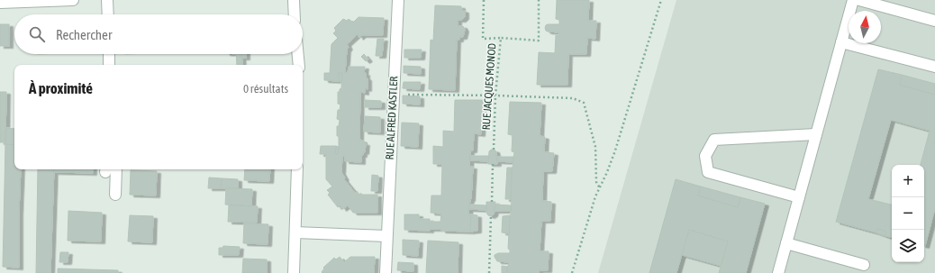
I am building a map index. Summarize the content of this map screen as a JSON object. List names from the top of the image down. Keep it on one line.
{"streets":{"street":["RUE ALFRED KASTLER"],"path":["RUE JACQUES MONOD"]},"north":"top","page":{"search":"Rechercher","heading":["À proximité","0 résultats"],"map_buttons":["+","−"]}}
